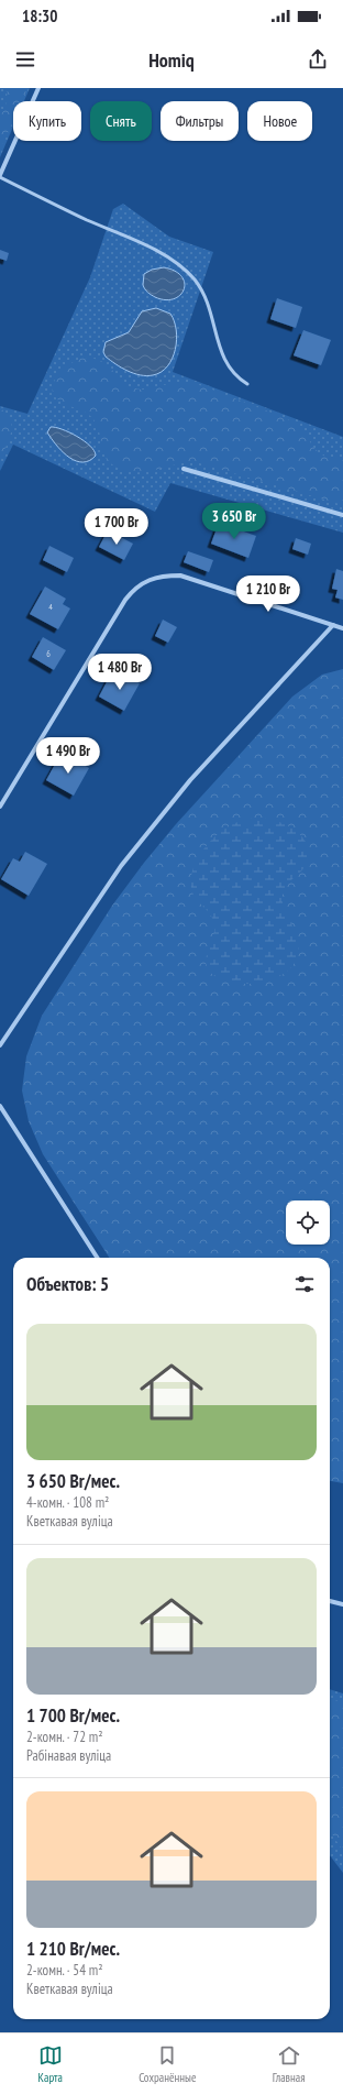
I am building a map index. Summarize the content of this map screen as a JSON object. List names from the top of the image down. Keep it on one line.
{"house_numbers":["4","6"],"page":{"status":"18:30","header":"Homiq","chip":["Купить","Снять","Фильтры","Новое"],"price":["3 650 Br","1 700 Br","1 210 Br","1 480 Br","1 490 Br"],"heading":"Объектов: 5","list":[{"name":"3 650 Br/мес.","note":"4-комн. · 108 m² · Кветкавая вуліца"},{"name":"1 700 Br/мес.","note":"2-комн. · 72 m² · Рабінавая вуліца"},{"name":"1 210 Br/мес.","note":"2-комн. · 54 m² · Кветкавая вуліца"}],"tabs":["Карта","Сохранённые","Главная"]}}
